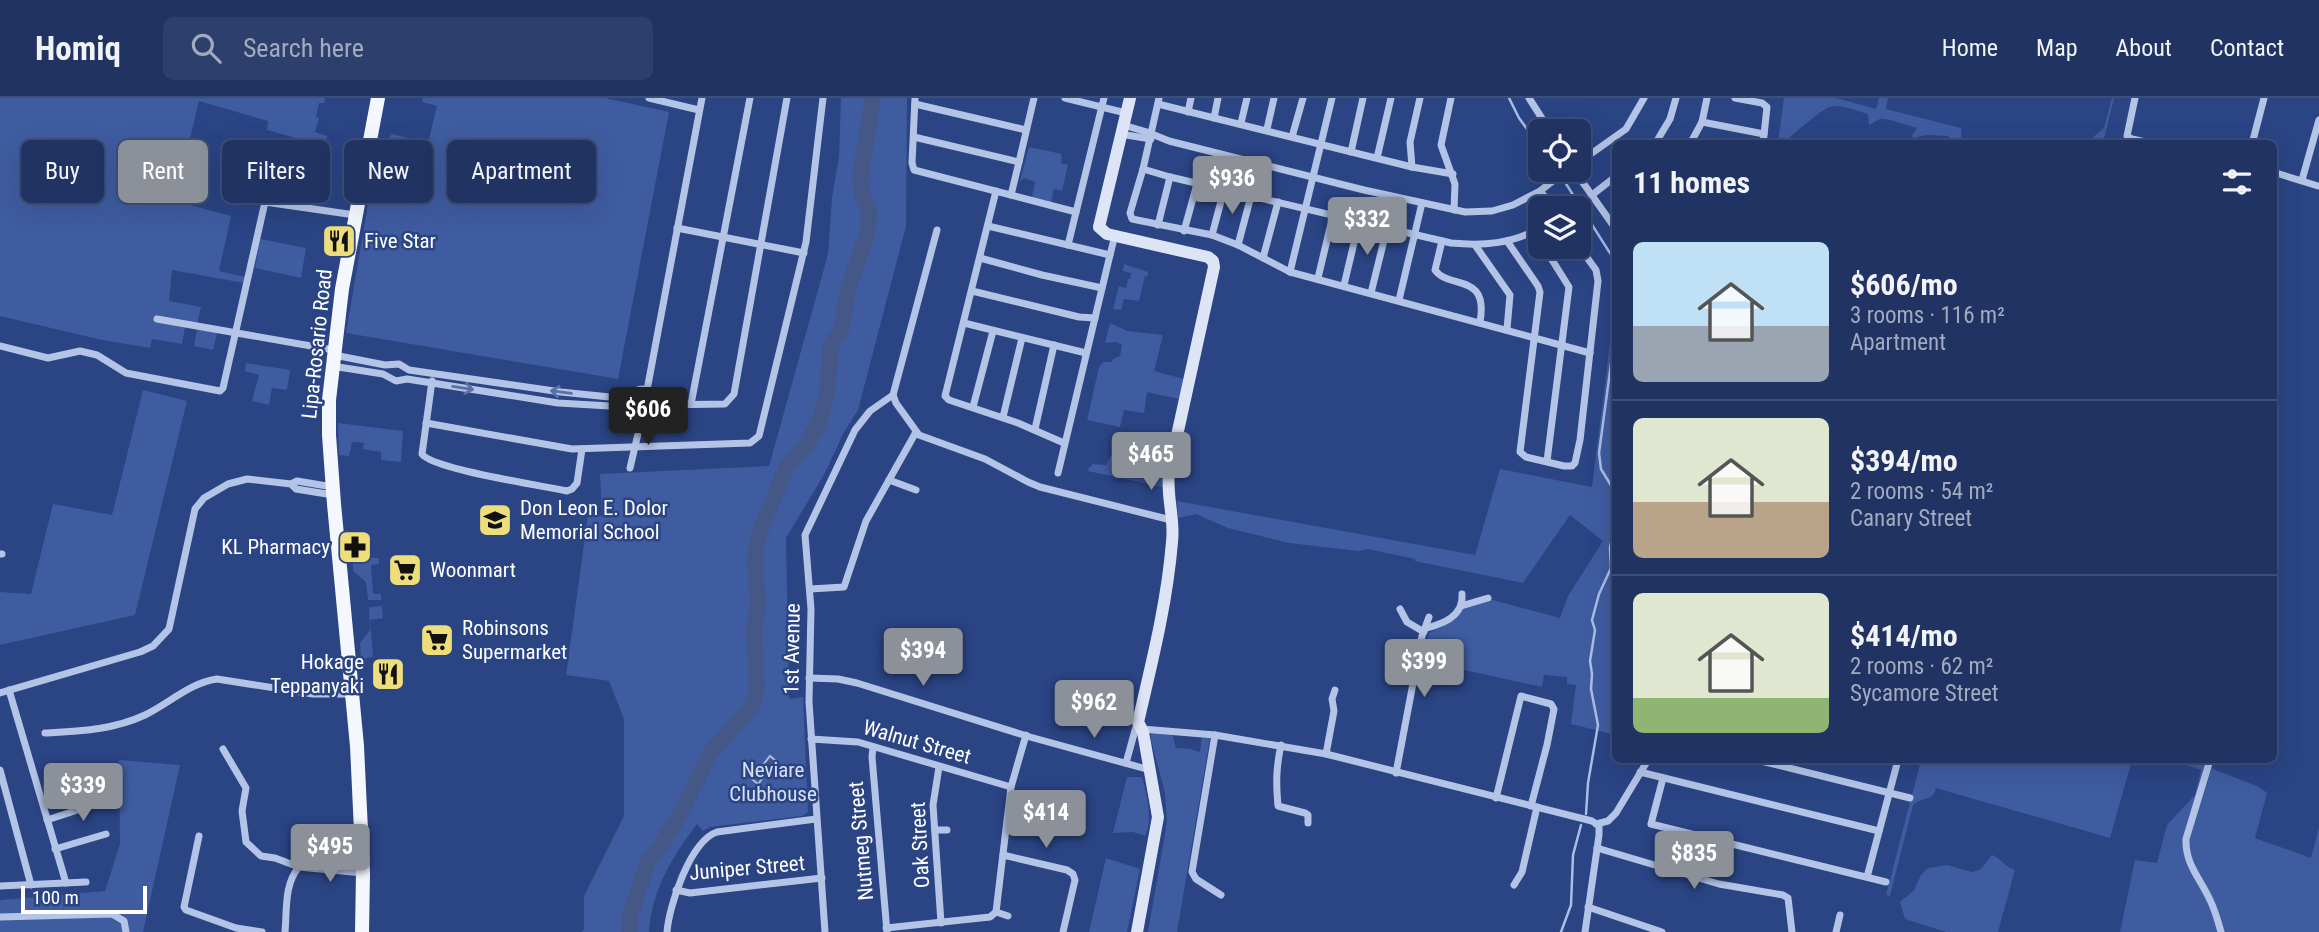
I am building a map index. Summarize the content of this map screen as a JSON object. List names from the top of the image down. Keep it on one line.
{"streets":{"main road":["Lipa-Rosario Road"],"street":["1st Avenue","Walnut Street","Nutmeg Street","Oak Street","Juniper Street"]},"crossings":[["1st Avenue","Walnut Street"],["1st Avenue","Juniper Street"],["Walnut Street","Nutmeg Street"],["Walnut Street","Oak Street"]],"parks":["Neviare Clubhouse"],"places":{"restaurant":["Five Star","Hokage Teppanyaki"],"school or university":["Don Leon E. Dolor Memorial School"],"pharmacy":["KL Pharmacy"],"supermarket":["Woonmart","Robinsons Supermarket"]},"scale_bar":"100 m","page":{"header":"Homiq","search":"Search here","nav":["Home","Map","About","Contact"],"chip":["Buy","Rent","Filters","New","Apartment"],"heading":"11 homes","price":["$936","$332","$606","$465","$394","$399","$962","$339","$414","$495","$835"],"list":[{"name":"$606/mo","note":"3 rooms · 116 m² · Apartment"},{"name":"$394/mo","note":"2 rooms · 54 m² · Canary Street"},{"name":"$414/mo","note":"2 rooms · 62 m² · Sycamore Street"}],"scale":"100 m"}}
